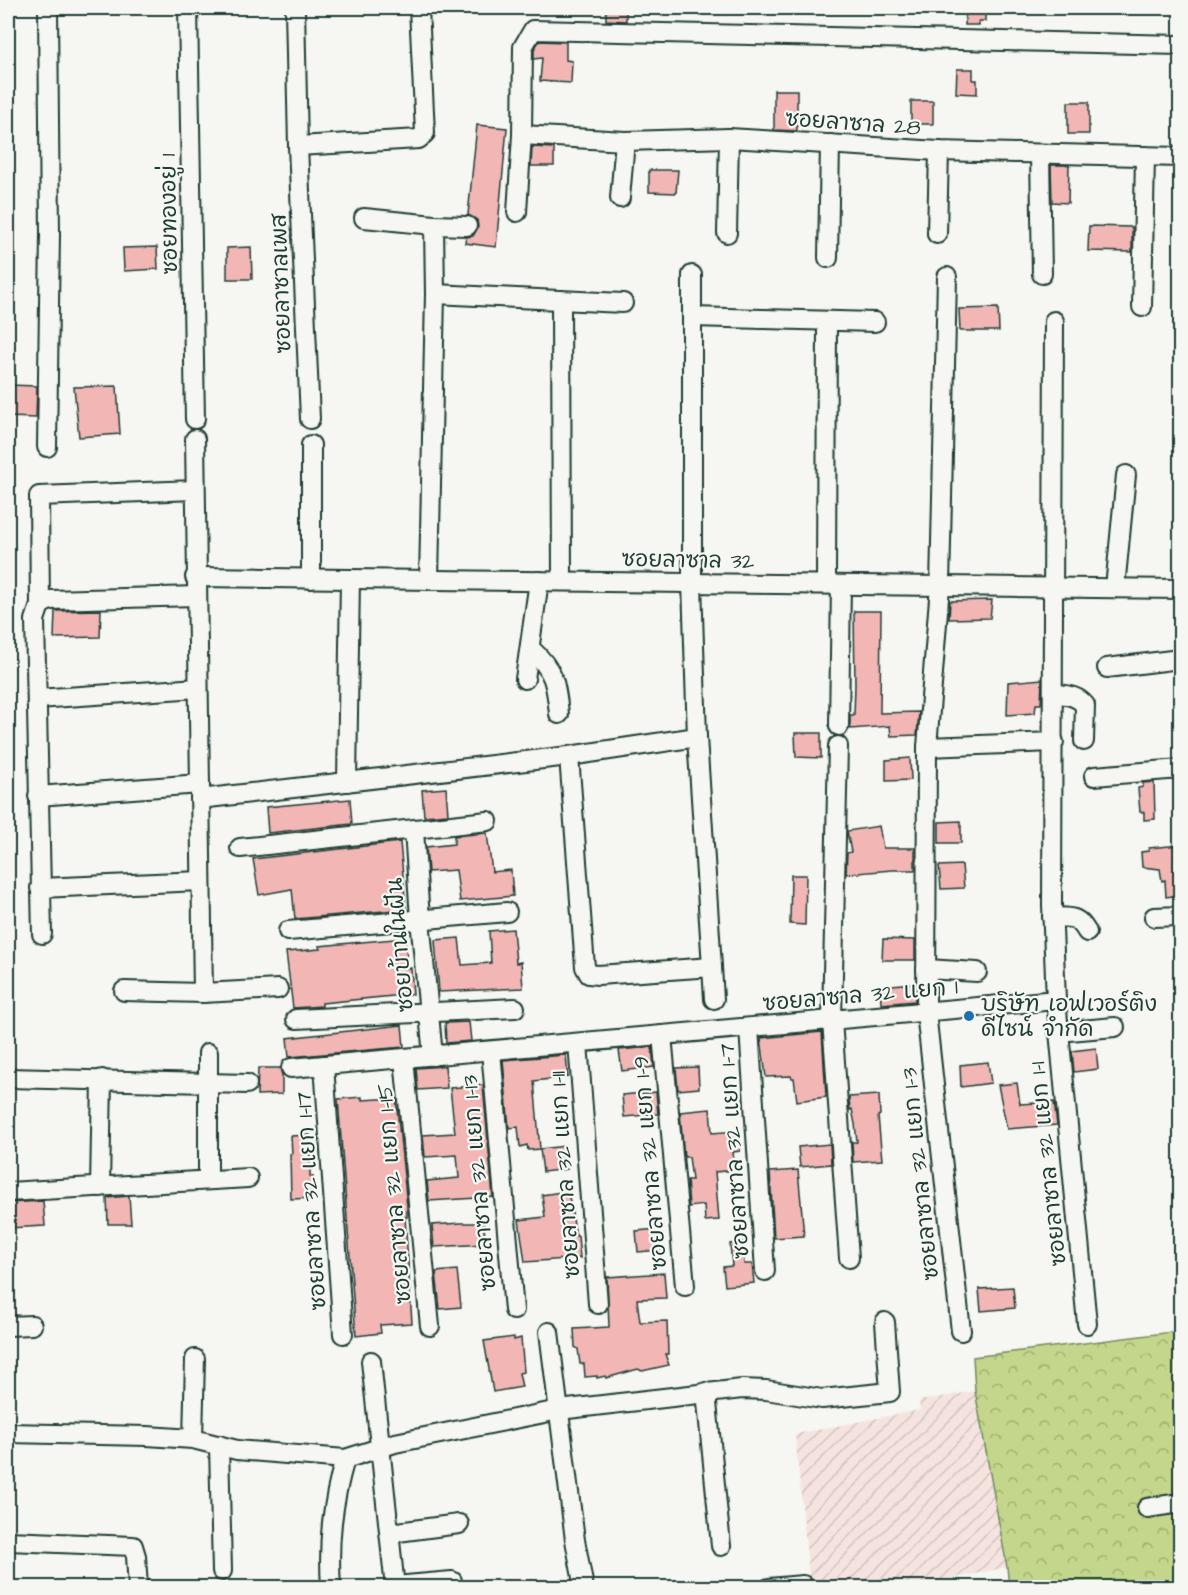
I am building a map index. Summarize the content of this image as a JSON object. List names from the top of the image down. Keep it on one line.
{"streets":{"street":["ซอยลาซาล 28","ซอยทองอยู่ 1","ซอยลาซาลเพส","ซอยลาซาล 32","ซอยบ้านในฝัน","ซอยลาซาล 32 แยก 1","ซอยลาซาล 32 แยก 1-7","ซอยลาซาล 32 แยก 1-9","ซอยลาซาล 32 แยก 1-1","ซอยลาซาล 32 แยก 1-3","ซอยลาซาล 32 แยก 1-11","ซอยลาซาล 32 แยก 1-13","ซอยลาซาล 32 แยก 1-15","ซอยลาซาล 32 แยก 1-17"]},"crossings":[["ซอยลาซาล 32","ซอยลาซาล 32 แยก 1-3"],["ซอยบ้านในฝัน","ซอยลาซาล 32 แยก 1"],["ซอยลาซาล 32 แยก 1","ซอยลาซาล 32 แยก 1-7"],["ซอยลาซาล 32 แยก 1","ซอยลาซาล 32 แยก 1-9"],["ซอยลาซาล 32 แยก 1","ซอยลาซาล 32 แยก 1-1"],["ซอยลาซาล 32 แยก 1","ซอยลาซาล 32 แยก 1-3"],["ซอยลาซาล 32 แยก 1","ซอยลาซาล 32 แยก 1-11"],["ซอยลาซาล 32 แยก 1","ซอยลาซาล 32 แยก 1-13"],["ซอยลาซาล 32 แยก 1","ซอยลาซาล 32 แยก 1-15"],["ซอยลาซาล 32 แยก 1","ซอยลาซาล 32 แยก 1-17"]],"places":["บริษัท เอฟเวอร์ติง ดีไซน์ จำกัด"]}
